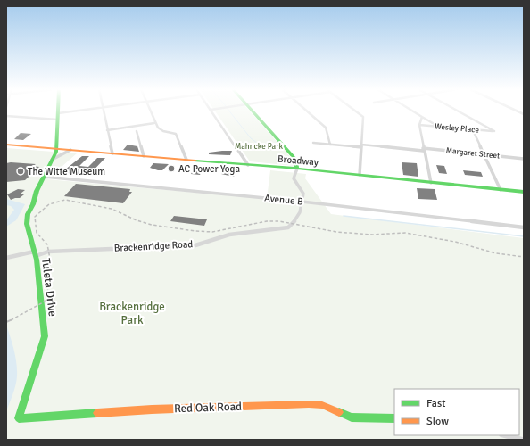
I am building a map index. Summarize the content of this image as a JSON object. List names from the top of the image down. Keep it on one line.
{"streets":{"street":["Wesley Place","Margaret Street","Broadway","Avenue B","Brackenridge Road","Tuleta Drive","Red Oak Road"]},"crossings":[["Broadway","Brackenridge Road"],["Broadway","Tuleta Drive"],["Avenue B","Brackenridge Road"],["Avenue B","Tuleta Drive"],["Brackenridge Road","Tuleta Drive"],["Tuleta Drive","Red Oak Road"]],"parks":["Mahncke Park","Brackenridge Park"],"places":["AC Power Yoga","The Witte Museum"],"legend":["Fast","Slow"]}
